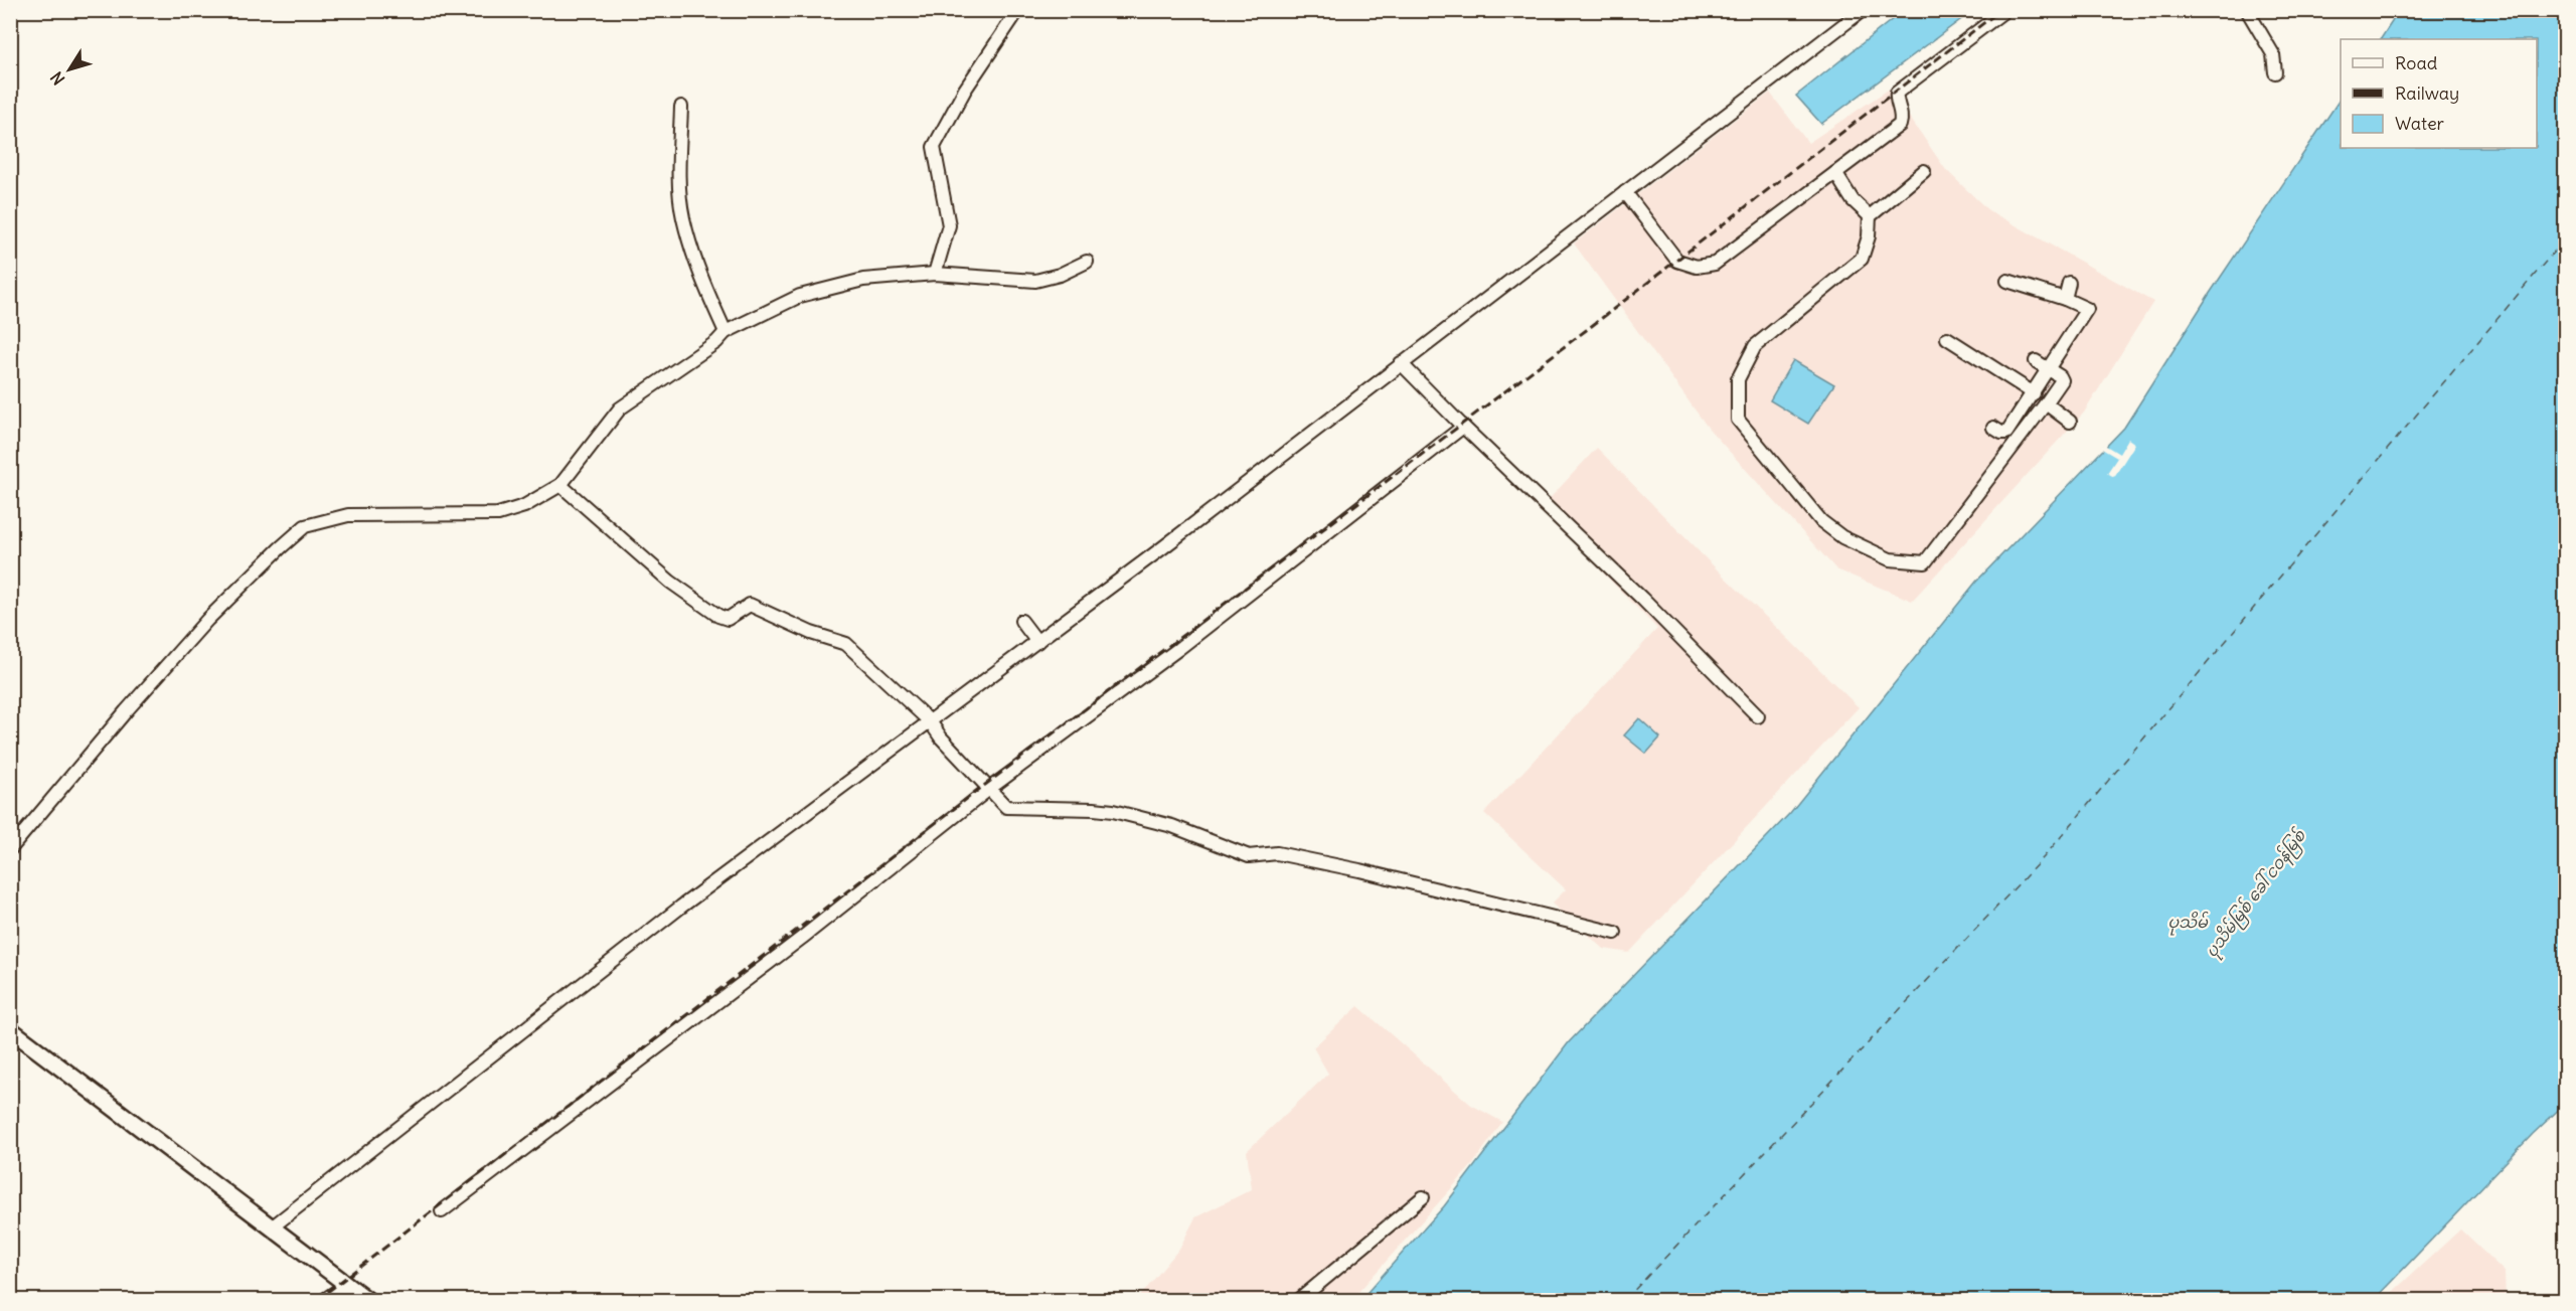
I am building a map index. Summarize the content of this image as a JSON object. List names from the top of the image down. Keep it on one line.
{"water":["ပုသိမ်မြစ် ခေါ် ငဝန်မြစ်","ပုသိမ်"],"legend":["Road","Railway","Water"],"north":"bottom left"}
